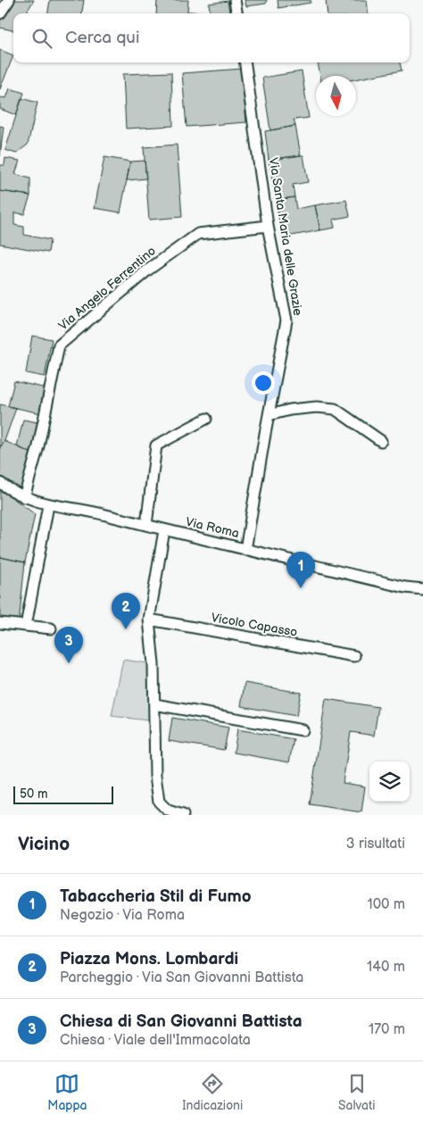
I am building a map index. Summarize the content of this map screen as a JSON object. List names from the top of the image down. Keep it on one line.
{"streets":{"street":["Via Santa Maria delle Grazie","Via Angelo Ferrentino","Via Roma","Vicolo Capasso"]},"crossings":[["Via Santa Maria delle Grazie","Via Angelo Ferrentino"],["Via Santa Maria delle Grazie","Via Roma"],["Via Angelo Ferrentino","Via Roma"]],"scale_bar":"50 m","north":"bottom","page":{"search":"Cerca qui","pins":["1","2","3"],"scale":"50 m","heading":["Vicino","3 risultati"],"list":[{"mark":"1","name":"Tabaccheria Stil di Fumo","note":"Negozio · Via Roma","value":"100 m"},{"mark":"2","name":"Piazza Mons. Lombardi","note":"Parcheggio · Via San Giovanni Battista","value":"140 m"},{"mark":"3","name":"Chiesa di San Giovanni Battista","note":"Chiesa · Viale dell'Immacolata","value":"170 m"}],"nav":["Mappa","Indicazioni","Salvati"]}}
